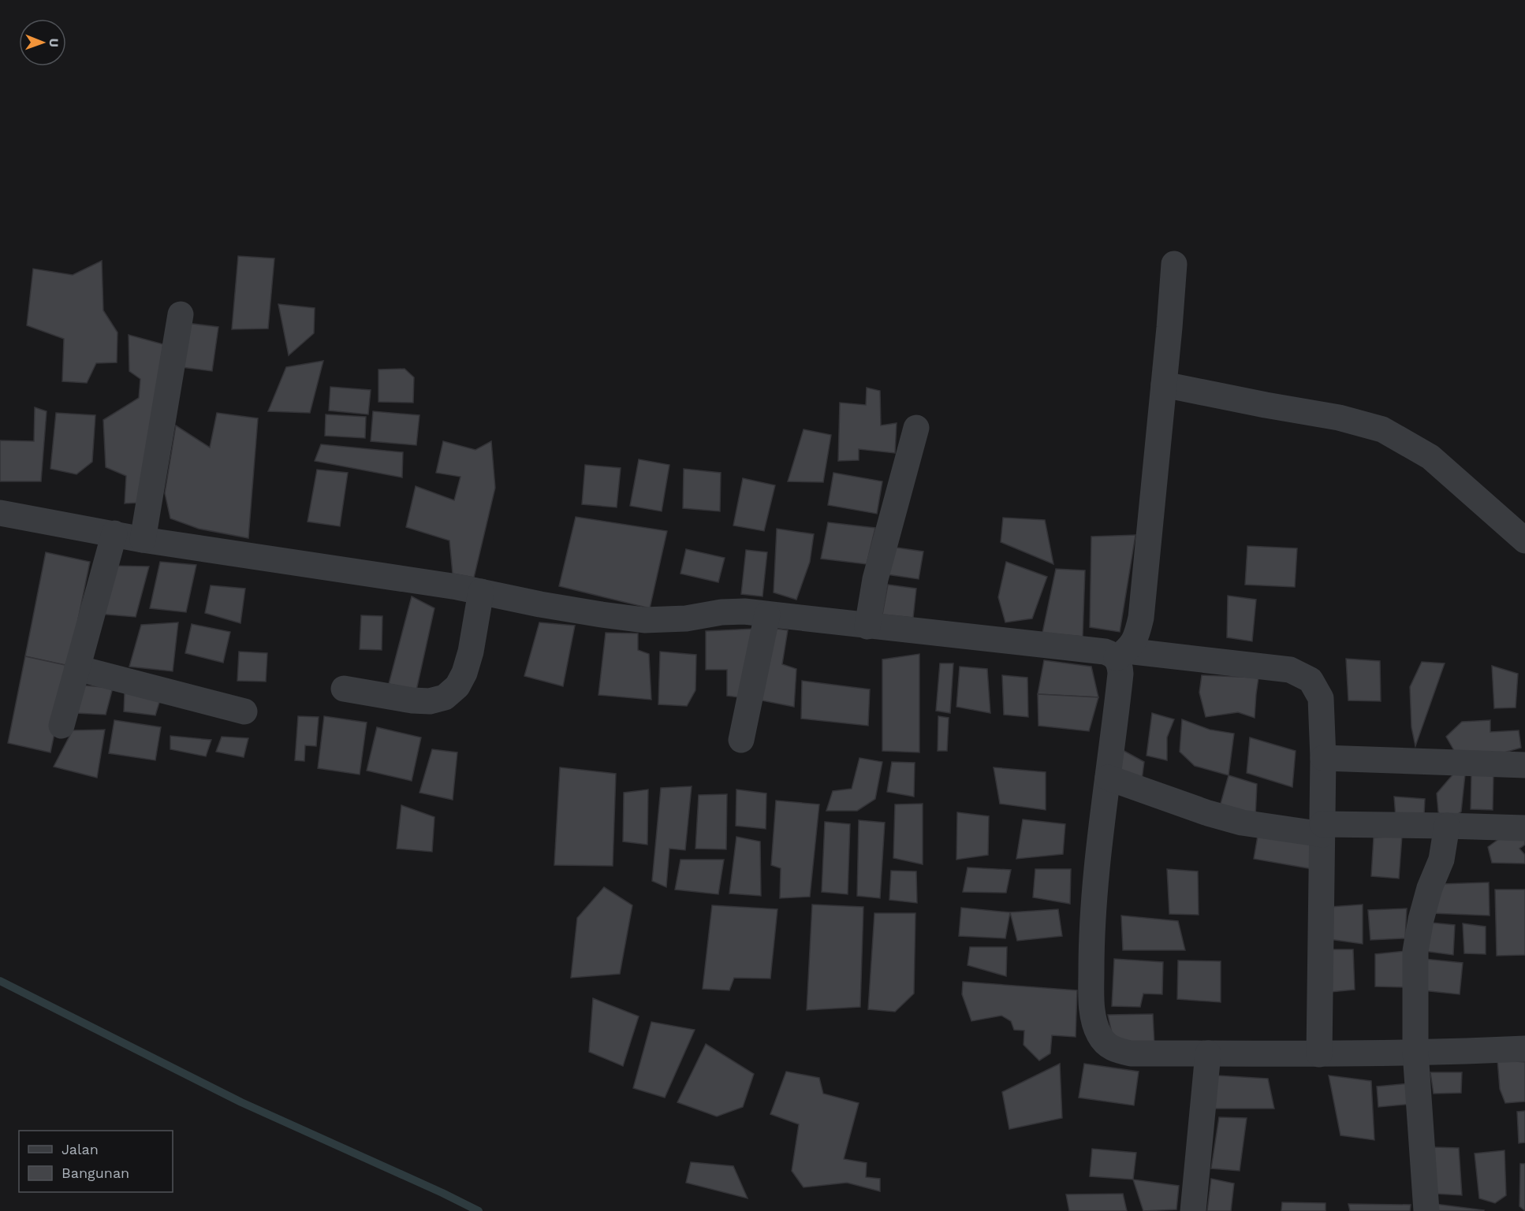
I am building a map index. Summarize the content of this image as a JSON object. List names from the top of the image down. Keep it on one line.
{"legend":["Jalan","Bangunan"],"north":"right"}
